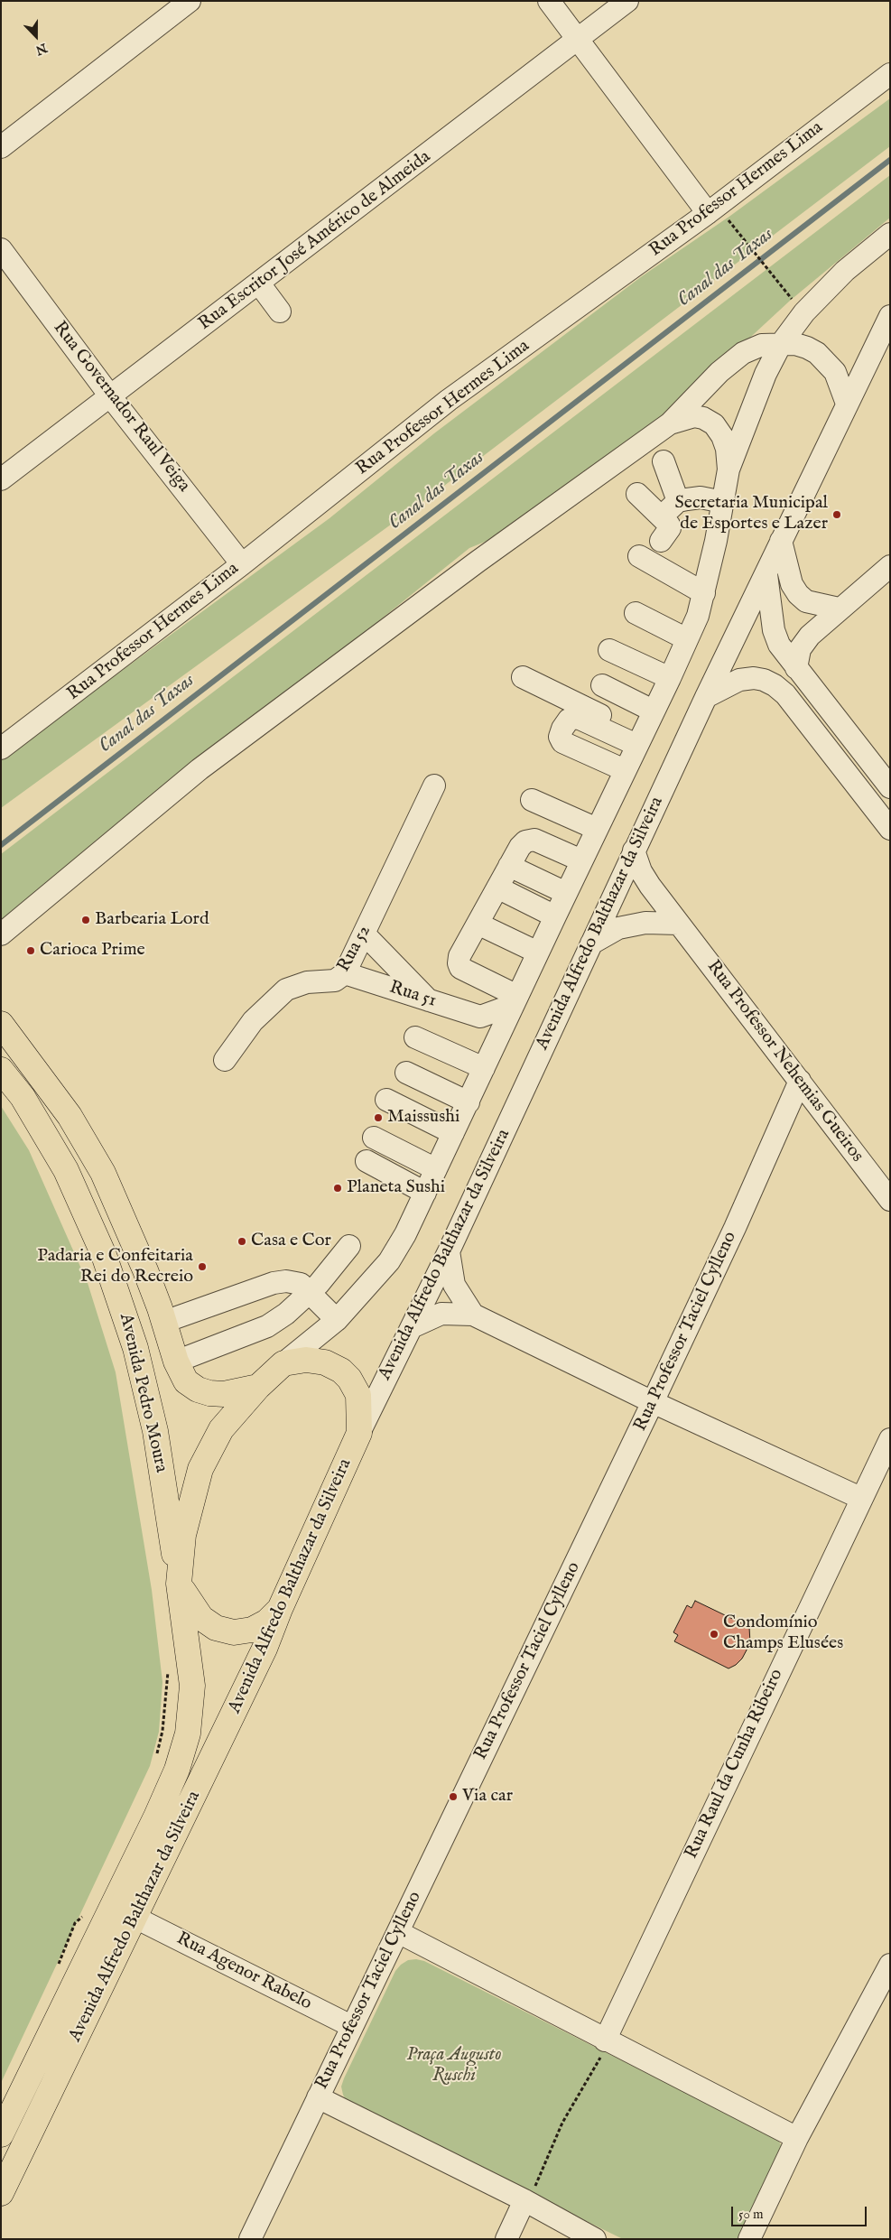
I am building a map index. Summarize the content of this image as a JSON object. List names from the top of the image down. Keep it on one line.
{"streets":{"main road":["Avenida Alfredo Balthazar da Silveira","Avenida Pedro Moura"],"street":["Rua Professor Hermes Lima","Rua Escritor José Américo de Almeida","Rua Governador Raul Veiga","Rua 52","Rua 51","Rua Professor Nehemias Gueiros","Rua Professor Taciel Cylleno","Rua Raul da Cunha Ribeiro","Rua Agenor Rabelo"]},"crossings":[["Rua Professor Hermes Lima","Rua Governador Raul Veiga"],["Rua Escritor José Américo de Almeida","Rua Governador Raul Veiga"],["Avenida Alfredo Balthazar da Silveira","Rua Professor Nehemias Gueiros"],["Avenida Alfredo Balthazar da Silveira","Avenida Pedro Moura"],["Avenida Alfredo Balthazar da Silveira","Rua Agenor Rabelo"],["Rua 52","Rua 51"],["Rua Professor Nehemias Gueiros","Rua Professor Taciel Cylleno"],["Rua Professor Taciel Cylleno","Rua Agenor Rabelo"]],"water":["Canal das Taxas"],"parks":["Praça Augusto Ruschi"],"places":["Secretaria Municipal de Esportes e Lazer","Barbearia Lord","Carioca Prime","Maissushi","Planeta Sushi","Casa e Cor","Padaria e Confeitaria Rei do Recreio","Condomínio Champs Elusées","Via car"],"scale_bar":"50 m","north":"bottom"}
